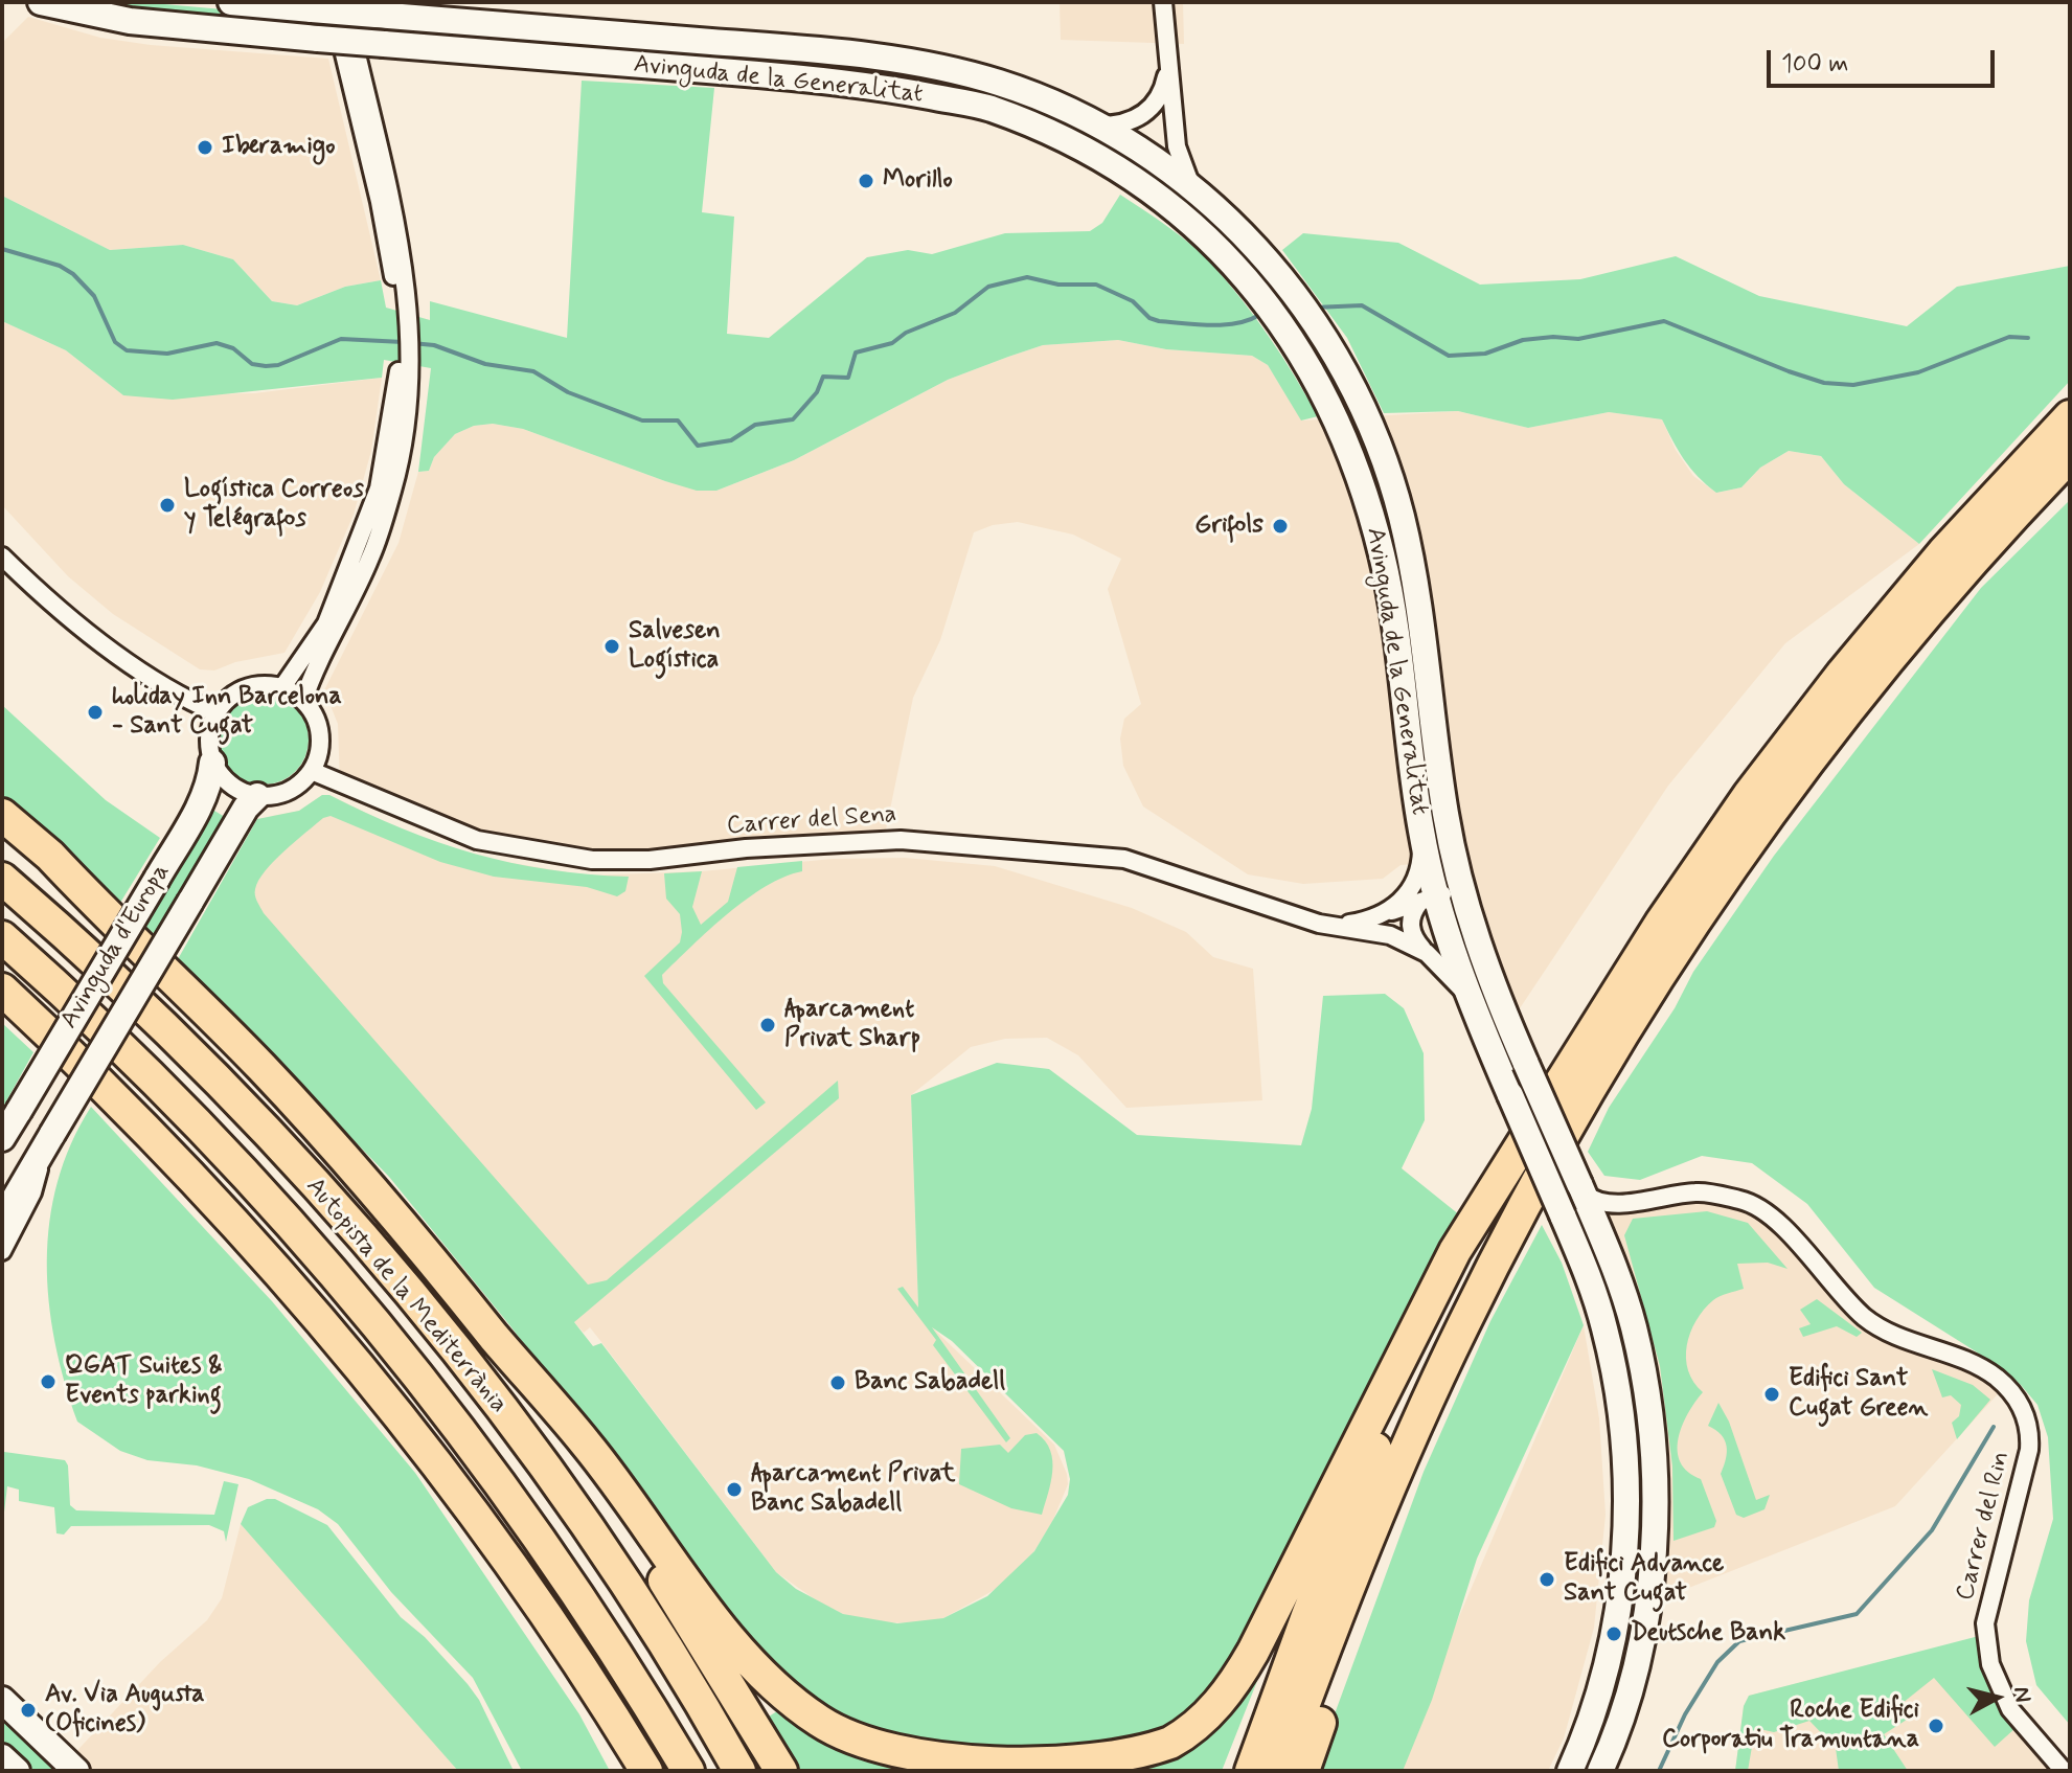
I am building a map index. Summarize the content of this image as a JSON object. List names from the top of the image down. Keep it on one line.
{"streets":{"highway":["Autopista de la Mediterrània"],"street":["Avinguda de la Generalitat","Carrer del Sena","Avinguda d'Europa","Carrer del Rin"]},"crossings":[["Avinguda de la Generalitat","Carrer del Sena"],["Avinguda de la Generalitat","Carrer del Rin"],["Carrer del Sena","Avinguda d'Europa"]],"places":["Iberamigo","Morillo","Logística Correos y Telégrafos","Grifols","Salvesen Logística","holiday Inn Barcelona - Sant Cugat","Aparcament Privat Sharp","QGAT Suites & Events parking","Banc Sabadell","Edifici Sant Cugat Green","Aparcament Privat Banc Sabadell","Edifici Advance Sant Cugat","Deutsche Bank","Av. Via Augusta (Oficines)","Roche Edifici Corporatiu Tramuntana"],"scale_bar":"100 m","north":"right"}
